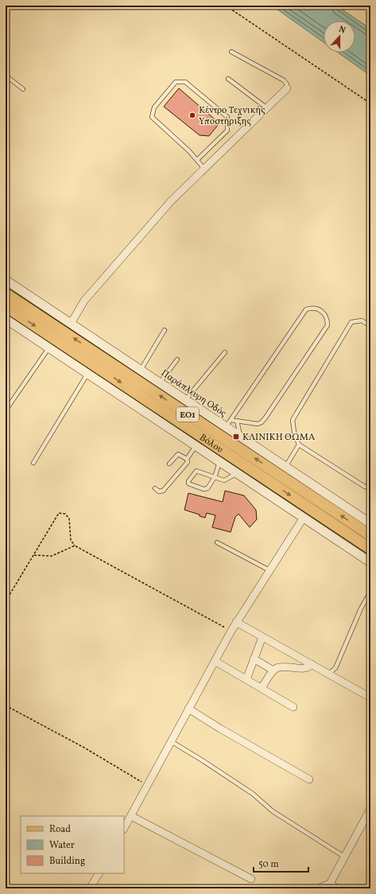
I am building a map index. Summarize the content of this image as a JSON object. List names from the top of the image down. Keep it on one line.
{"streets":{"main road":["ΕΟ1","Βόλου"],"street":["Παράπλευρη Οδός"]},"places":{"other":["Κέντρο Τεχνικής Υποστήριξης"],"transit":["ΚΛΙΝΙΚΗ ΘΩΜΑ"]},"legend":["Road","Water","Building"],"scale_bar":"50 m","north":"top"}
